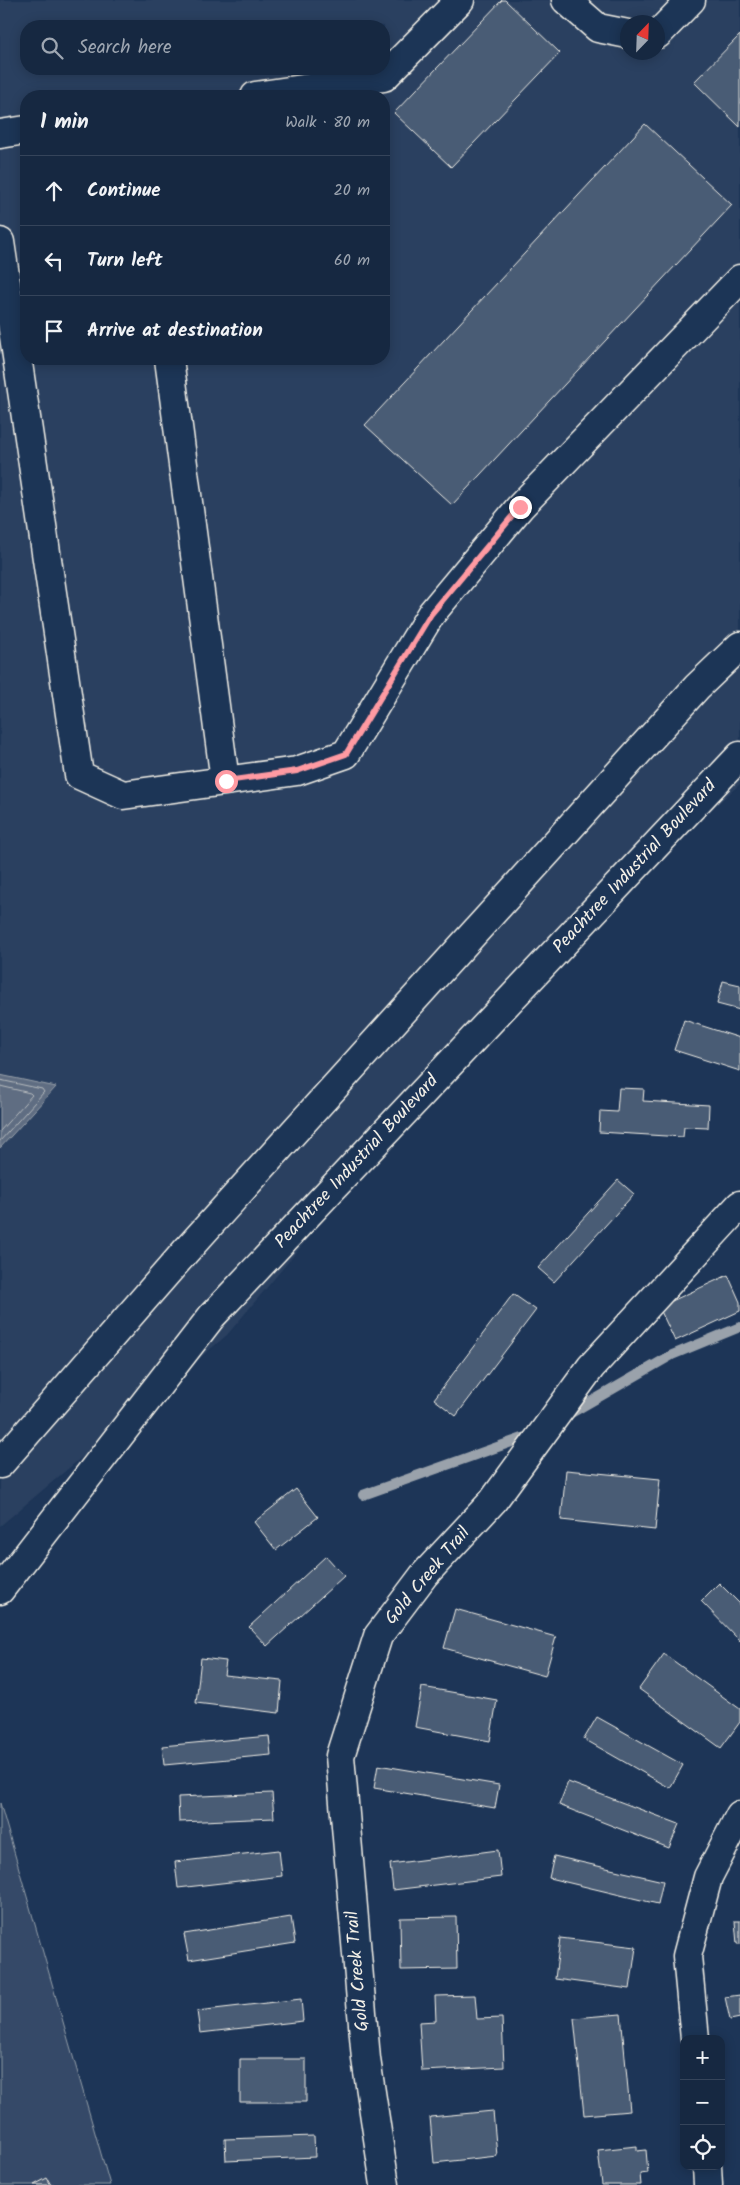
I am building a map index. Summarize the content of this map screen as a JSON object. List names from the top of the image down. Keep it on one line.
{"streets":{"street":["Peachtree Industrial Boulevard","Gold Creek Trail"]},"north":"top right","page":{"search":"Search here","heading":["1 min","Walk · 80 m"],"list":[["Continue","20 m"],["Turn left","60 m"],"Arrive at destination"],"map_buttons":["+","−"]}}
